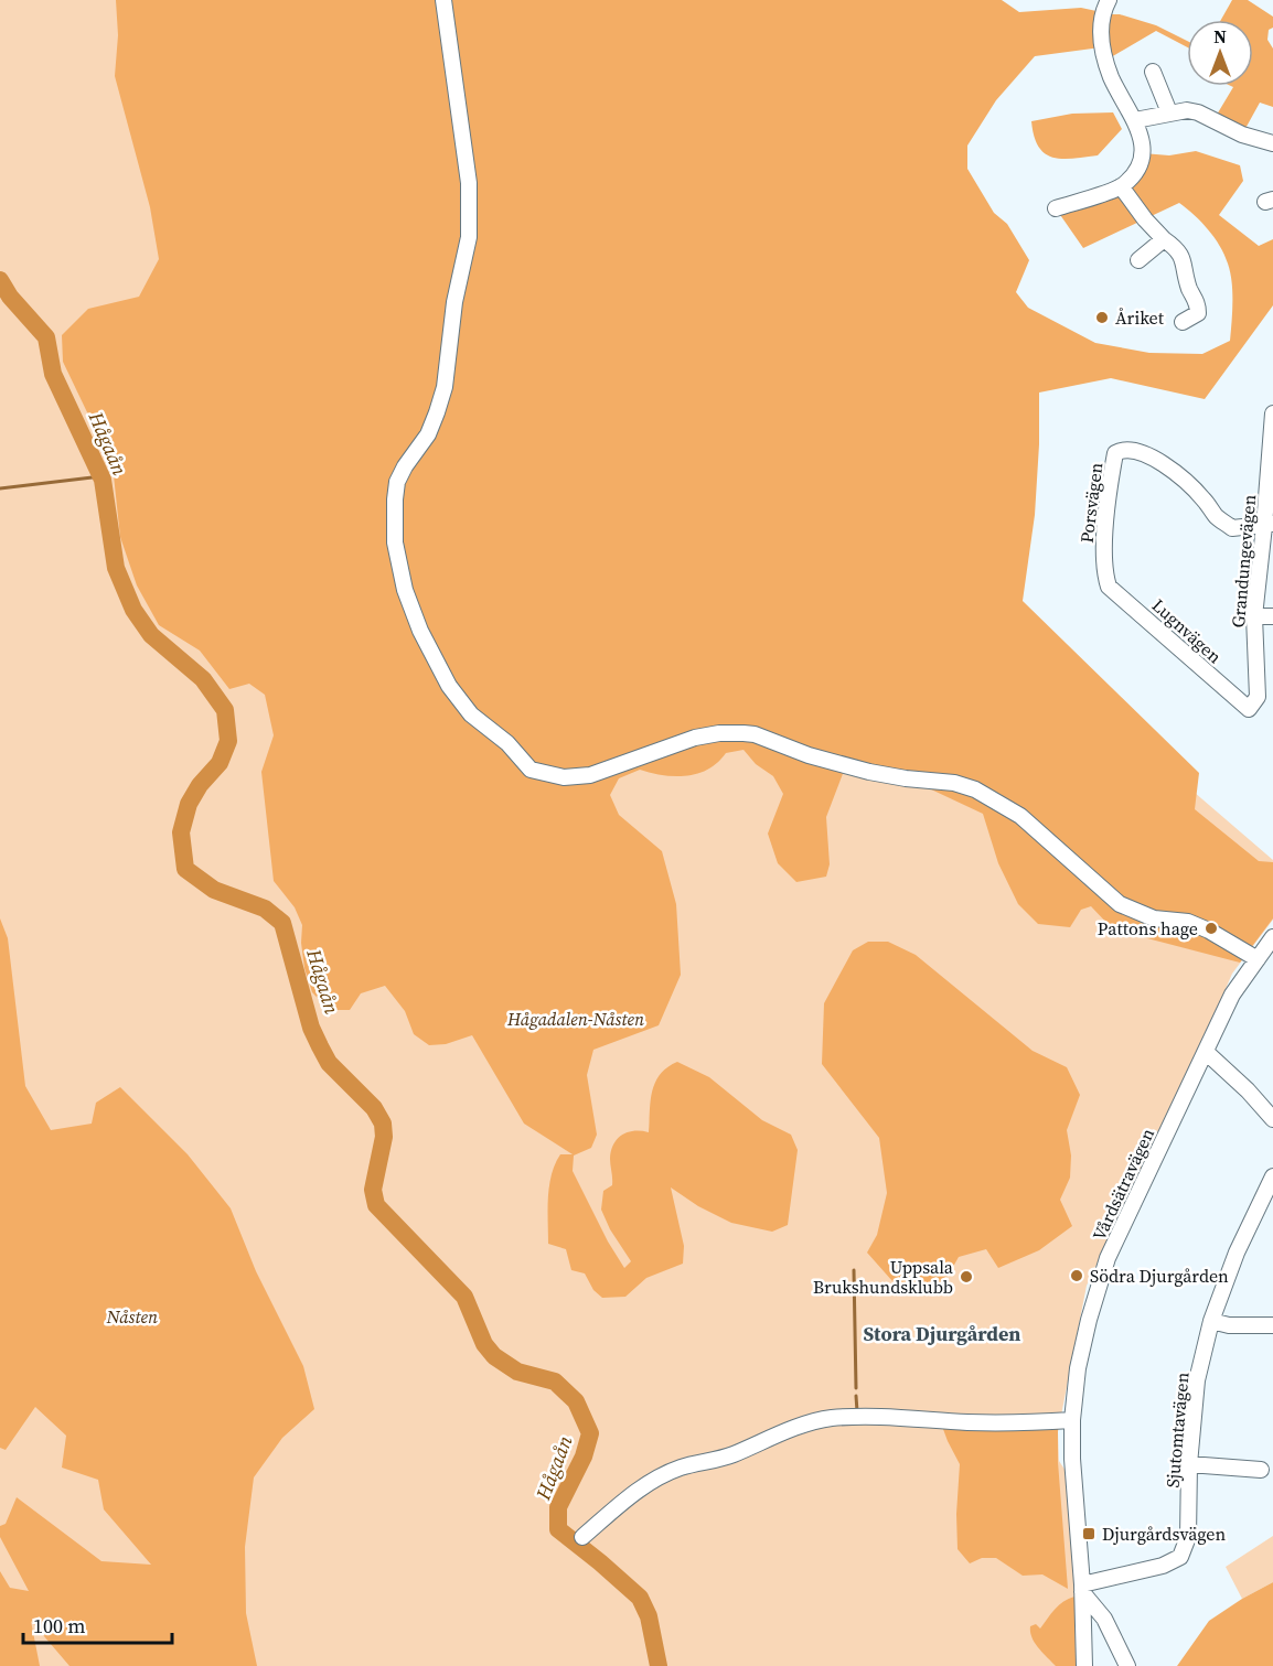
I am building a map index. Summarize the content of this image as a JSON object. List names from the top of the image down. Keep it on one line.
{"streets":{"street":["Porsvägen","Grandungevägen","Lugnvägen","Vårdsätravägen","Sjutomtavägen"]},"crossings":[["Porsvägen","Grandungevägen"],["Porsvägen","Lugnvägen"],["Grandungevägen","Lugnvägen"],["Vårdsätravägen","Sjutomtavägen"]],"districts":["Stora Djurgården"],"water":["Hågaån"],"parks":["Hågadalen-Nåsten","Nåsten"],"places":{"other":["Åriket","Pattons hage","Södra Djurgården","Uppsala Brukshundsklubb"],"transit":["Djurgårdsvägen"]},"scale_bar":"100 m","north":"top"}
